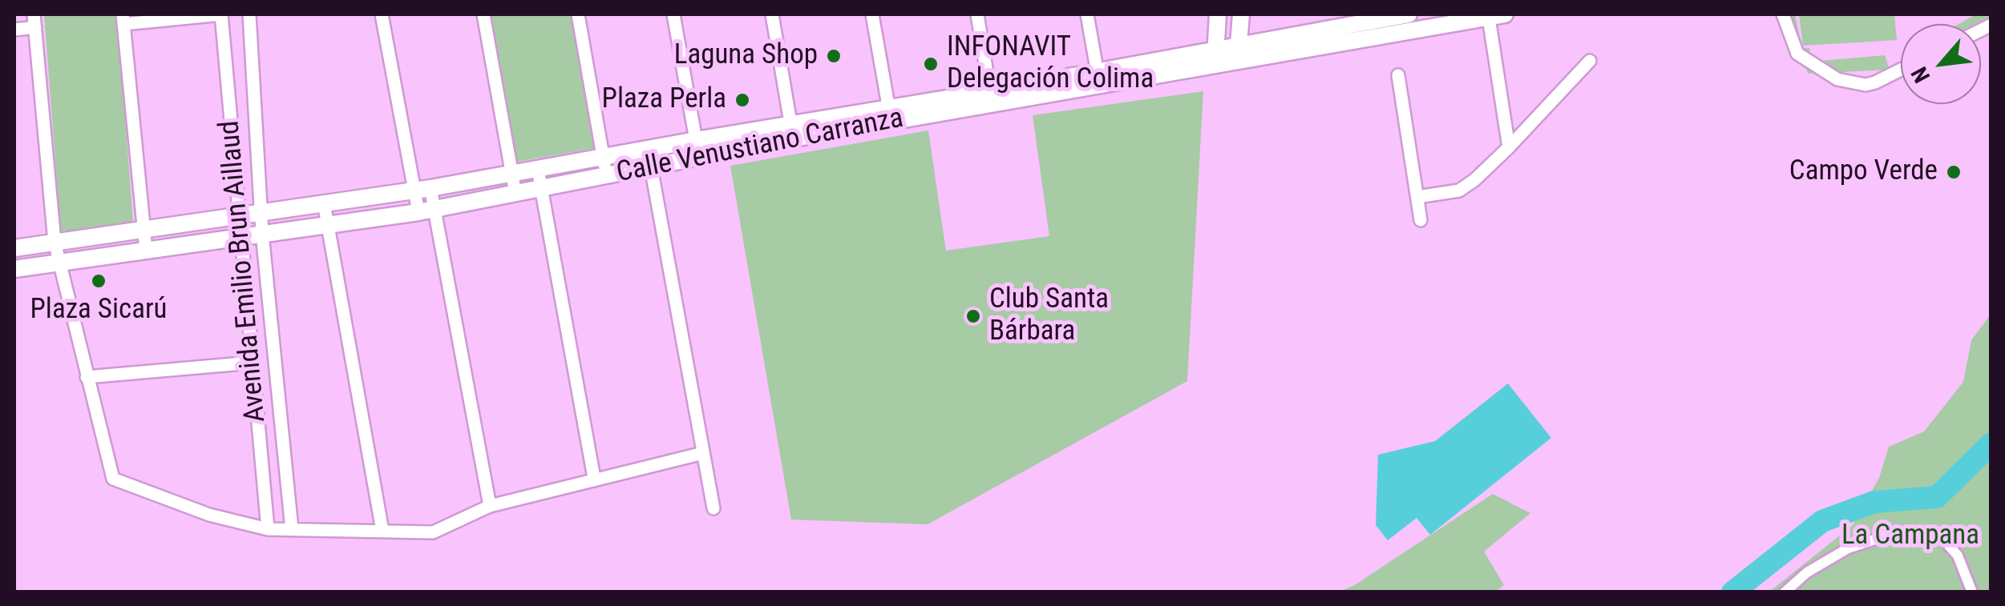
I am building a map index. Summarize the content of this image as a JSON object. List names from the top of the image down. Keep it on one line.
{"streets":{"street":["Calle Venustiano Carranza","Avenida Emilio Brun Aillaud"]},"crossings":[["Calle Venustiano Carranza","Avenida Emilio Brun Aillaud"]],"parks":["La Campana"],"places":["Laguna Shop","INFONAVIT Delegación Colima","Plaza Perla","Campo Verde","Plaza Sicarú","Club Santa Bárbara"],"north":"bottom left"}
